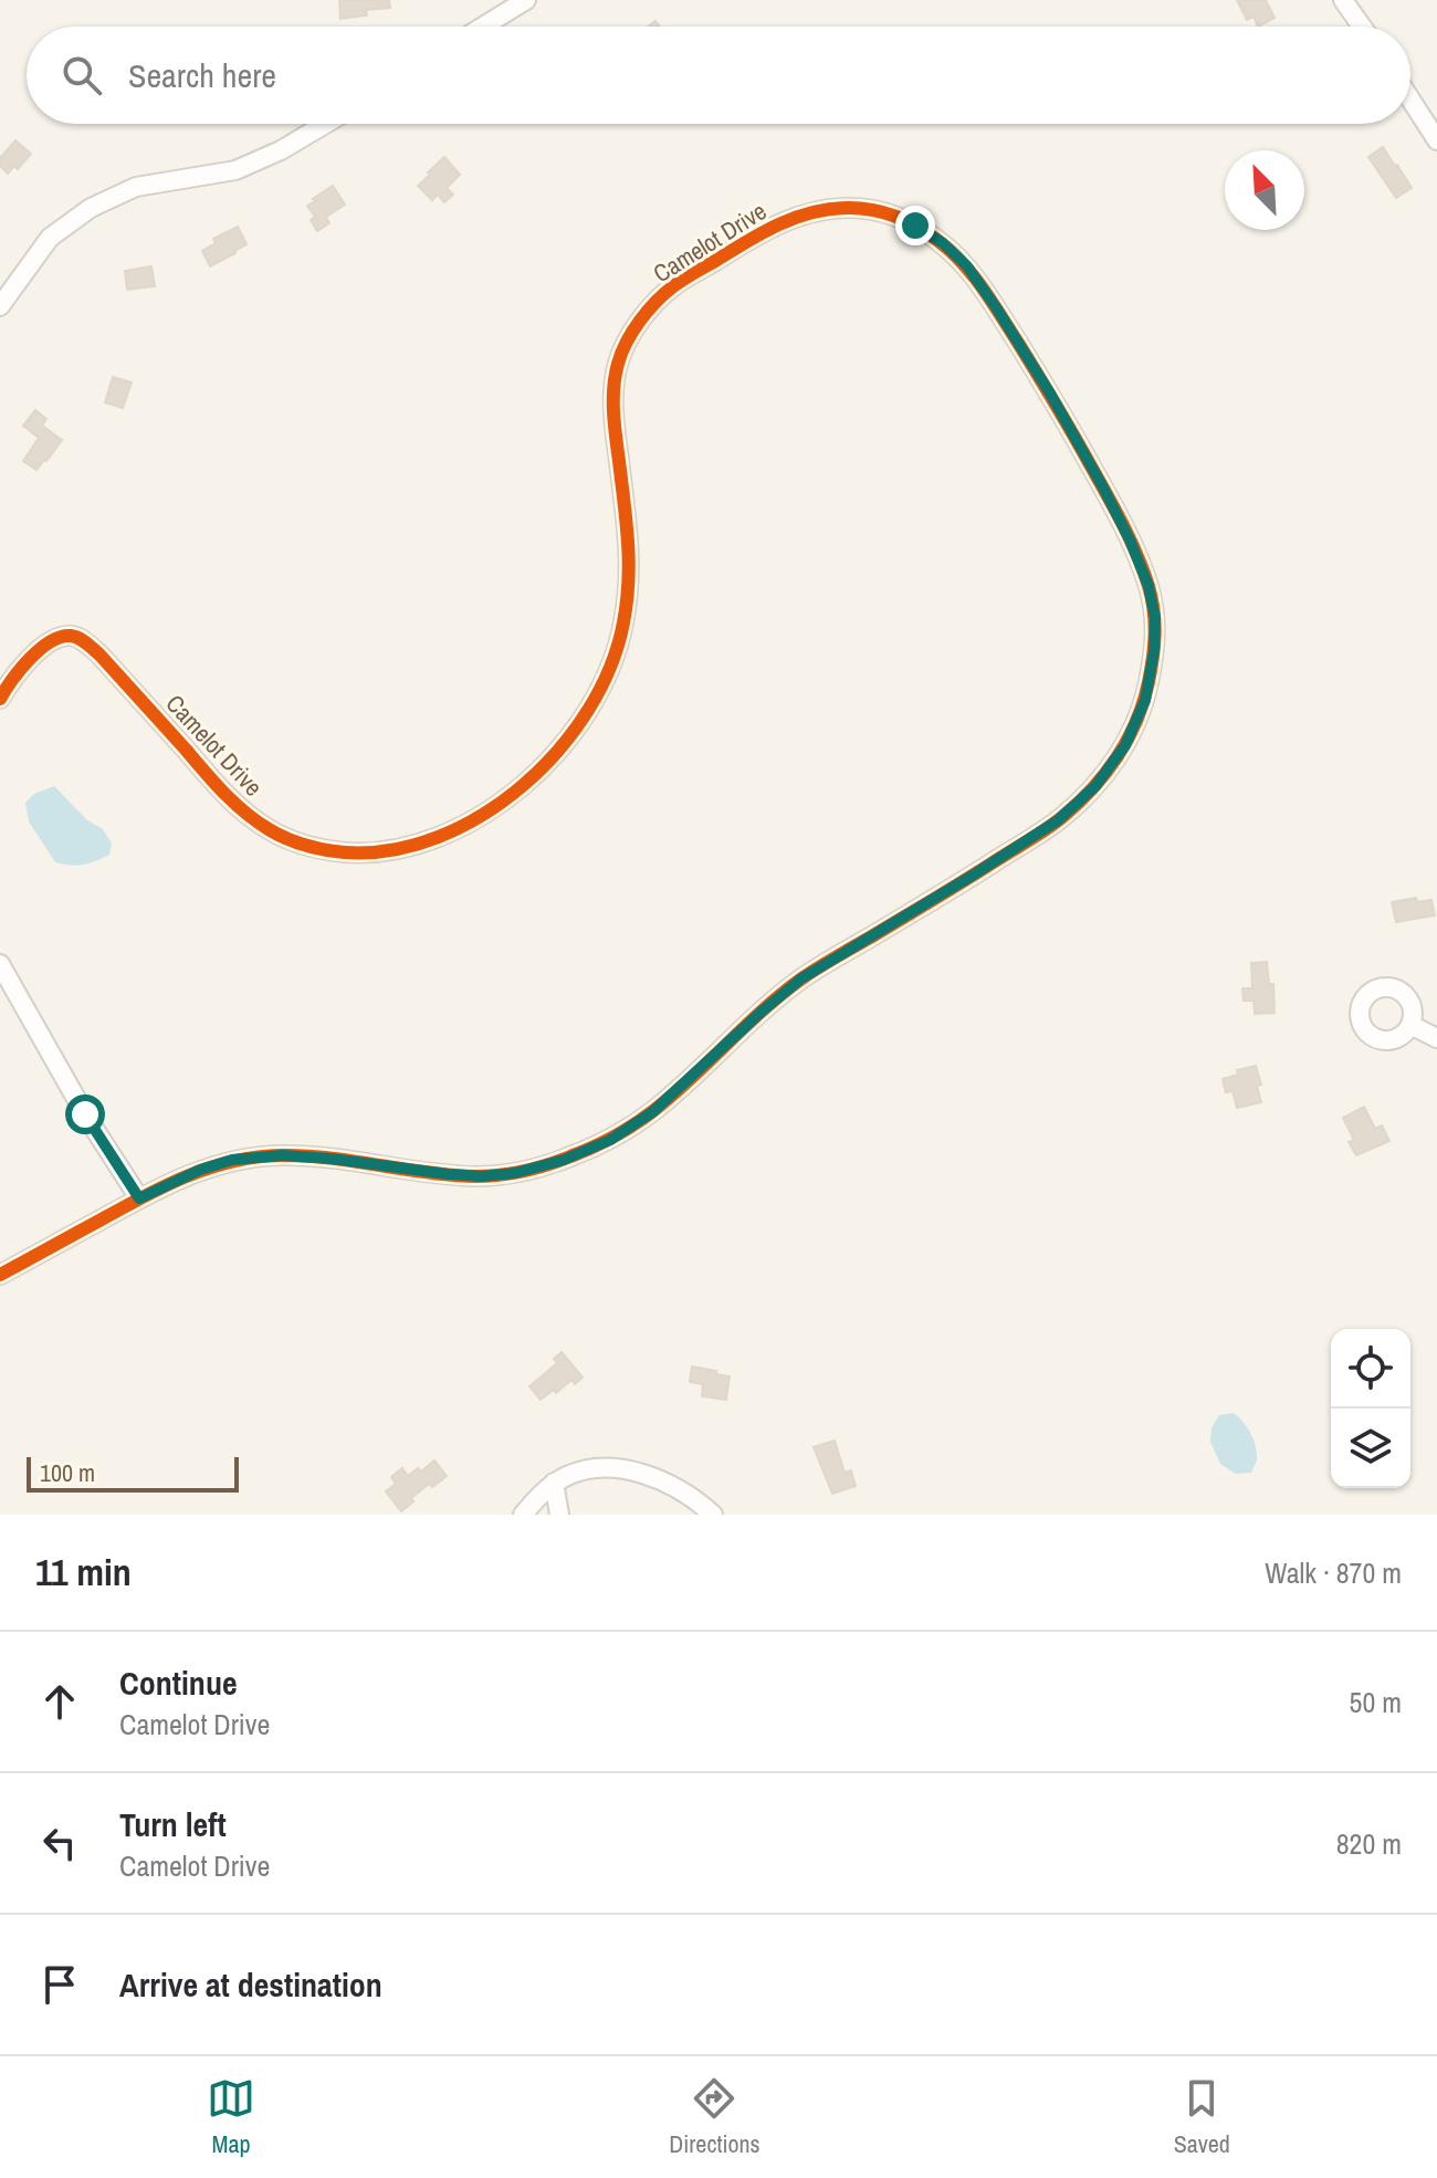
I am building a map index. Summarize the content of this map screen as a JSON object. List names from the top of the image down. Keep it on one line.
{"streets":{"street":["Camelot Drive"]},"scale_bar":"100 m","north":"top left","page":{"search":"Search here","scale":"100 m","heading":["11 min","Walk · 870 m"],"list":[["Continue","Camelot Drive","50 m"],["Turn left","Camelot Drive","820 m"],"Arrive at destination"],"nav":["Map","Directions","Saved"]}}
